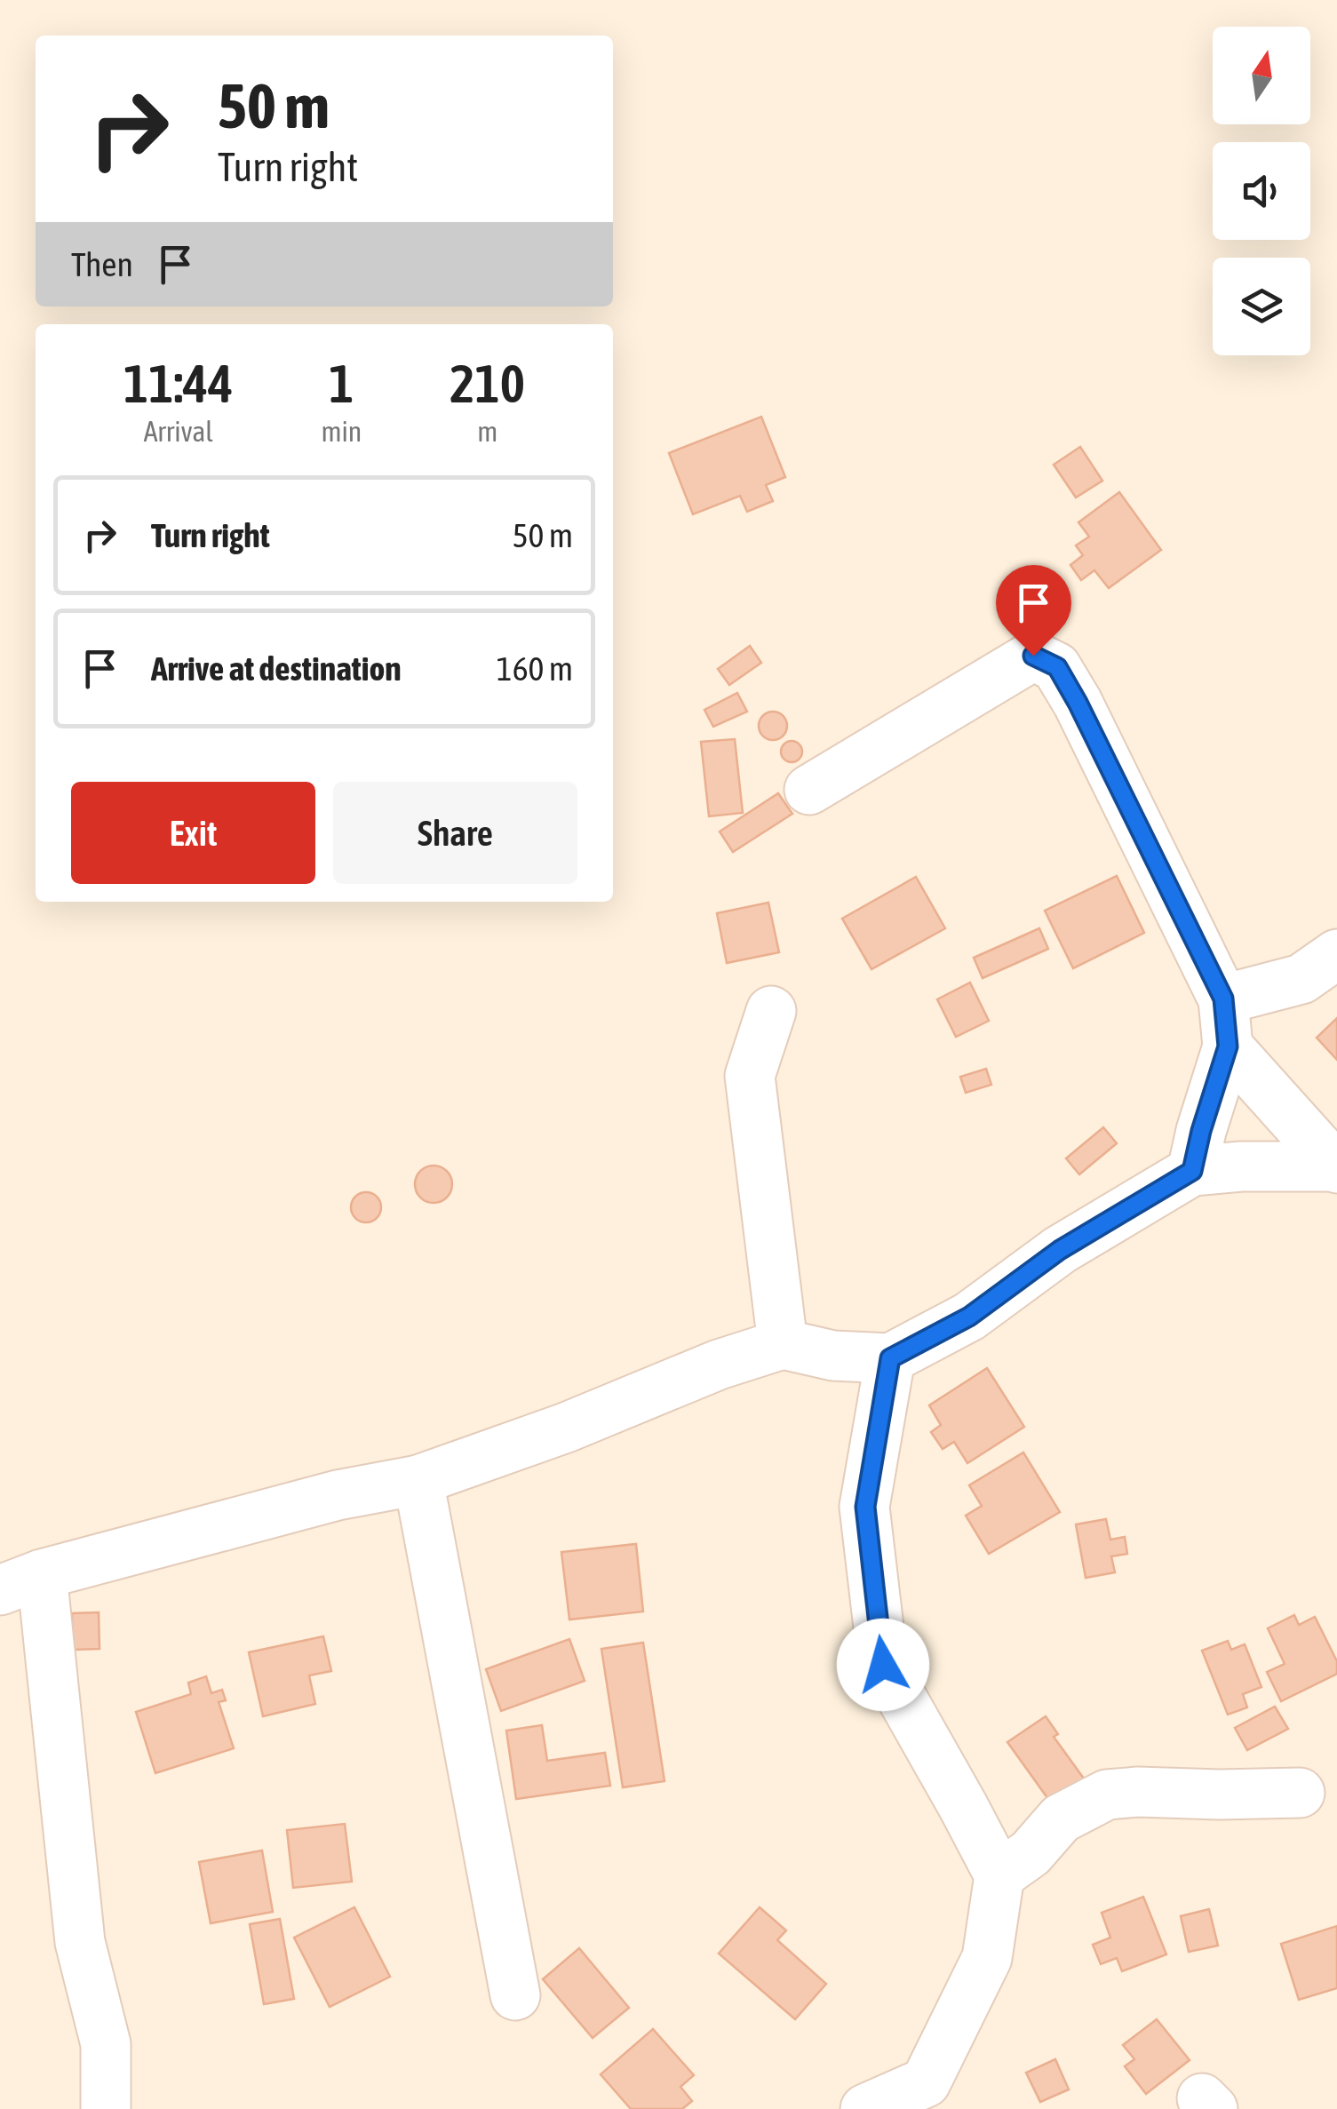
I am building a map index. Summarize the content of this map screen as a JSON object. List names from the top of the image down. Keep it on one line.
{"north":"top","page":{"turn":["50 m","Turn right"],"then":"Then","eta":["11:44","Arrival","1","min","210","m"],"list":[{"name":"Turn right","value":"50 m"},{"name":"Arrive at destination","value":"160 m"}],"buttons":["Exit","Share"]}}
